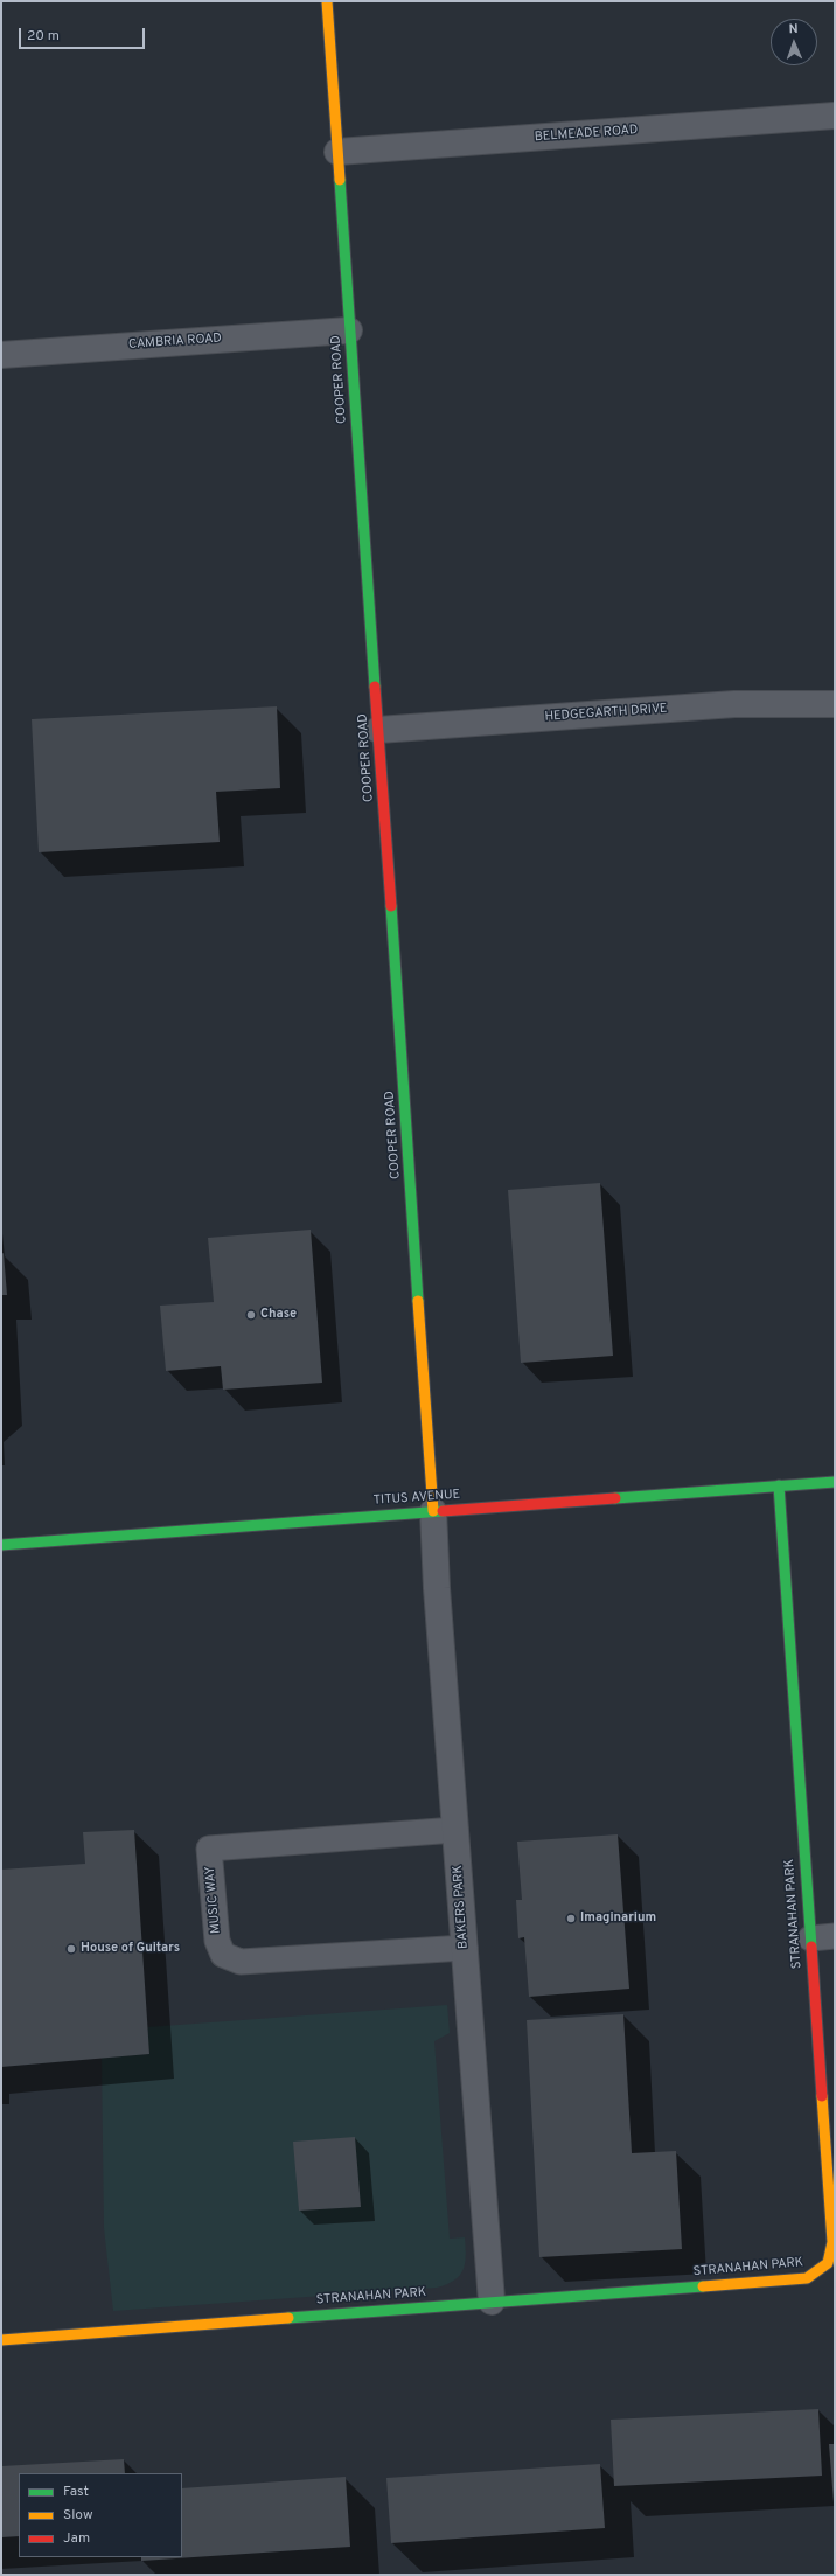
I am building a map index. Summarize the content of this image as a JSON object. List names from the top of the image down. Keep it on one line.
{"streets":{"street":["BELMEADE ROAD","CAMBRIA ROAD","COOPER ROAD","HEDGEGARTH DRIVE","TITUS AVENUE","BAKERS PARK","STRANAHAN PARK"],"lane":["MUSIC WAY"]},"crossings":[["BELMEADE ROAD","COOPER ROAD"],["CAMBRIA ROAD","COOPER ROAD"],["COOPER ROAD","HEDGEGARTH DRIVE"],["COOPER ROAD","TITUS AVENUE"],["COOPER ROAD","BAKERS PARK"],["TITUS AVENUE","BAKERS PARK"],["TITUS AVENUE","STRANAHAN PARK"],["MUSIC WAY","BAKERS PARK"],["BAKERS PARK","STRANAHAN PARK"]],"places":["Chase","Imaginarium","House of Guitars"],"legend":["Fast","Slow","Jam"],"scale_bar":"20 m","north":"top"}
